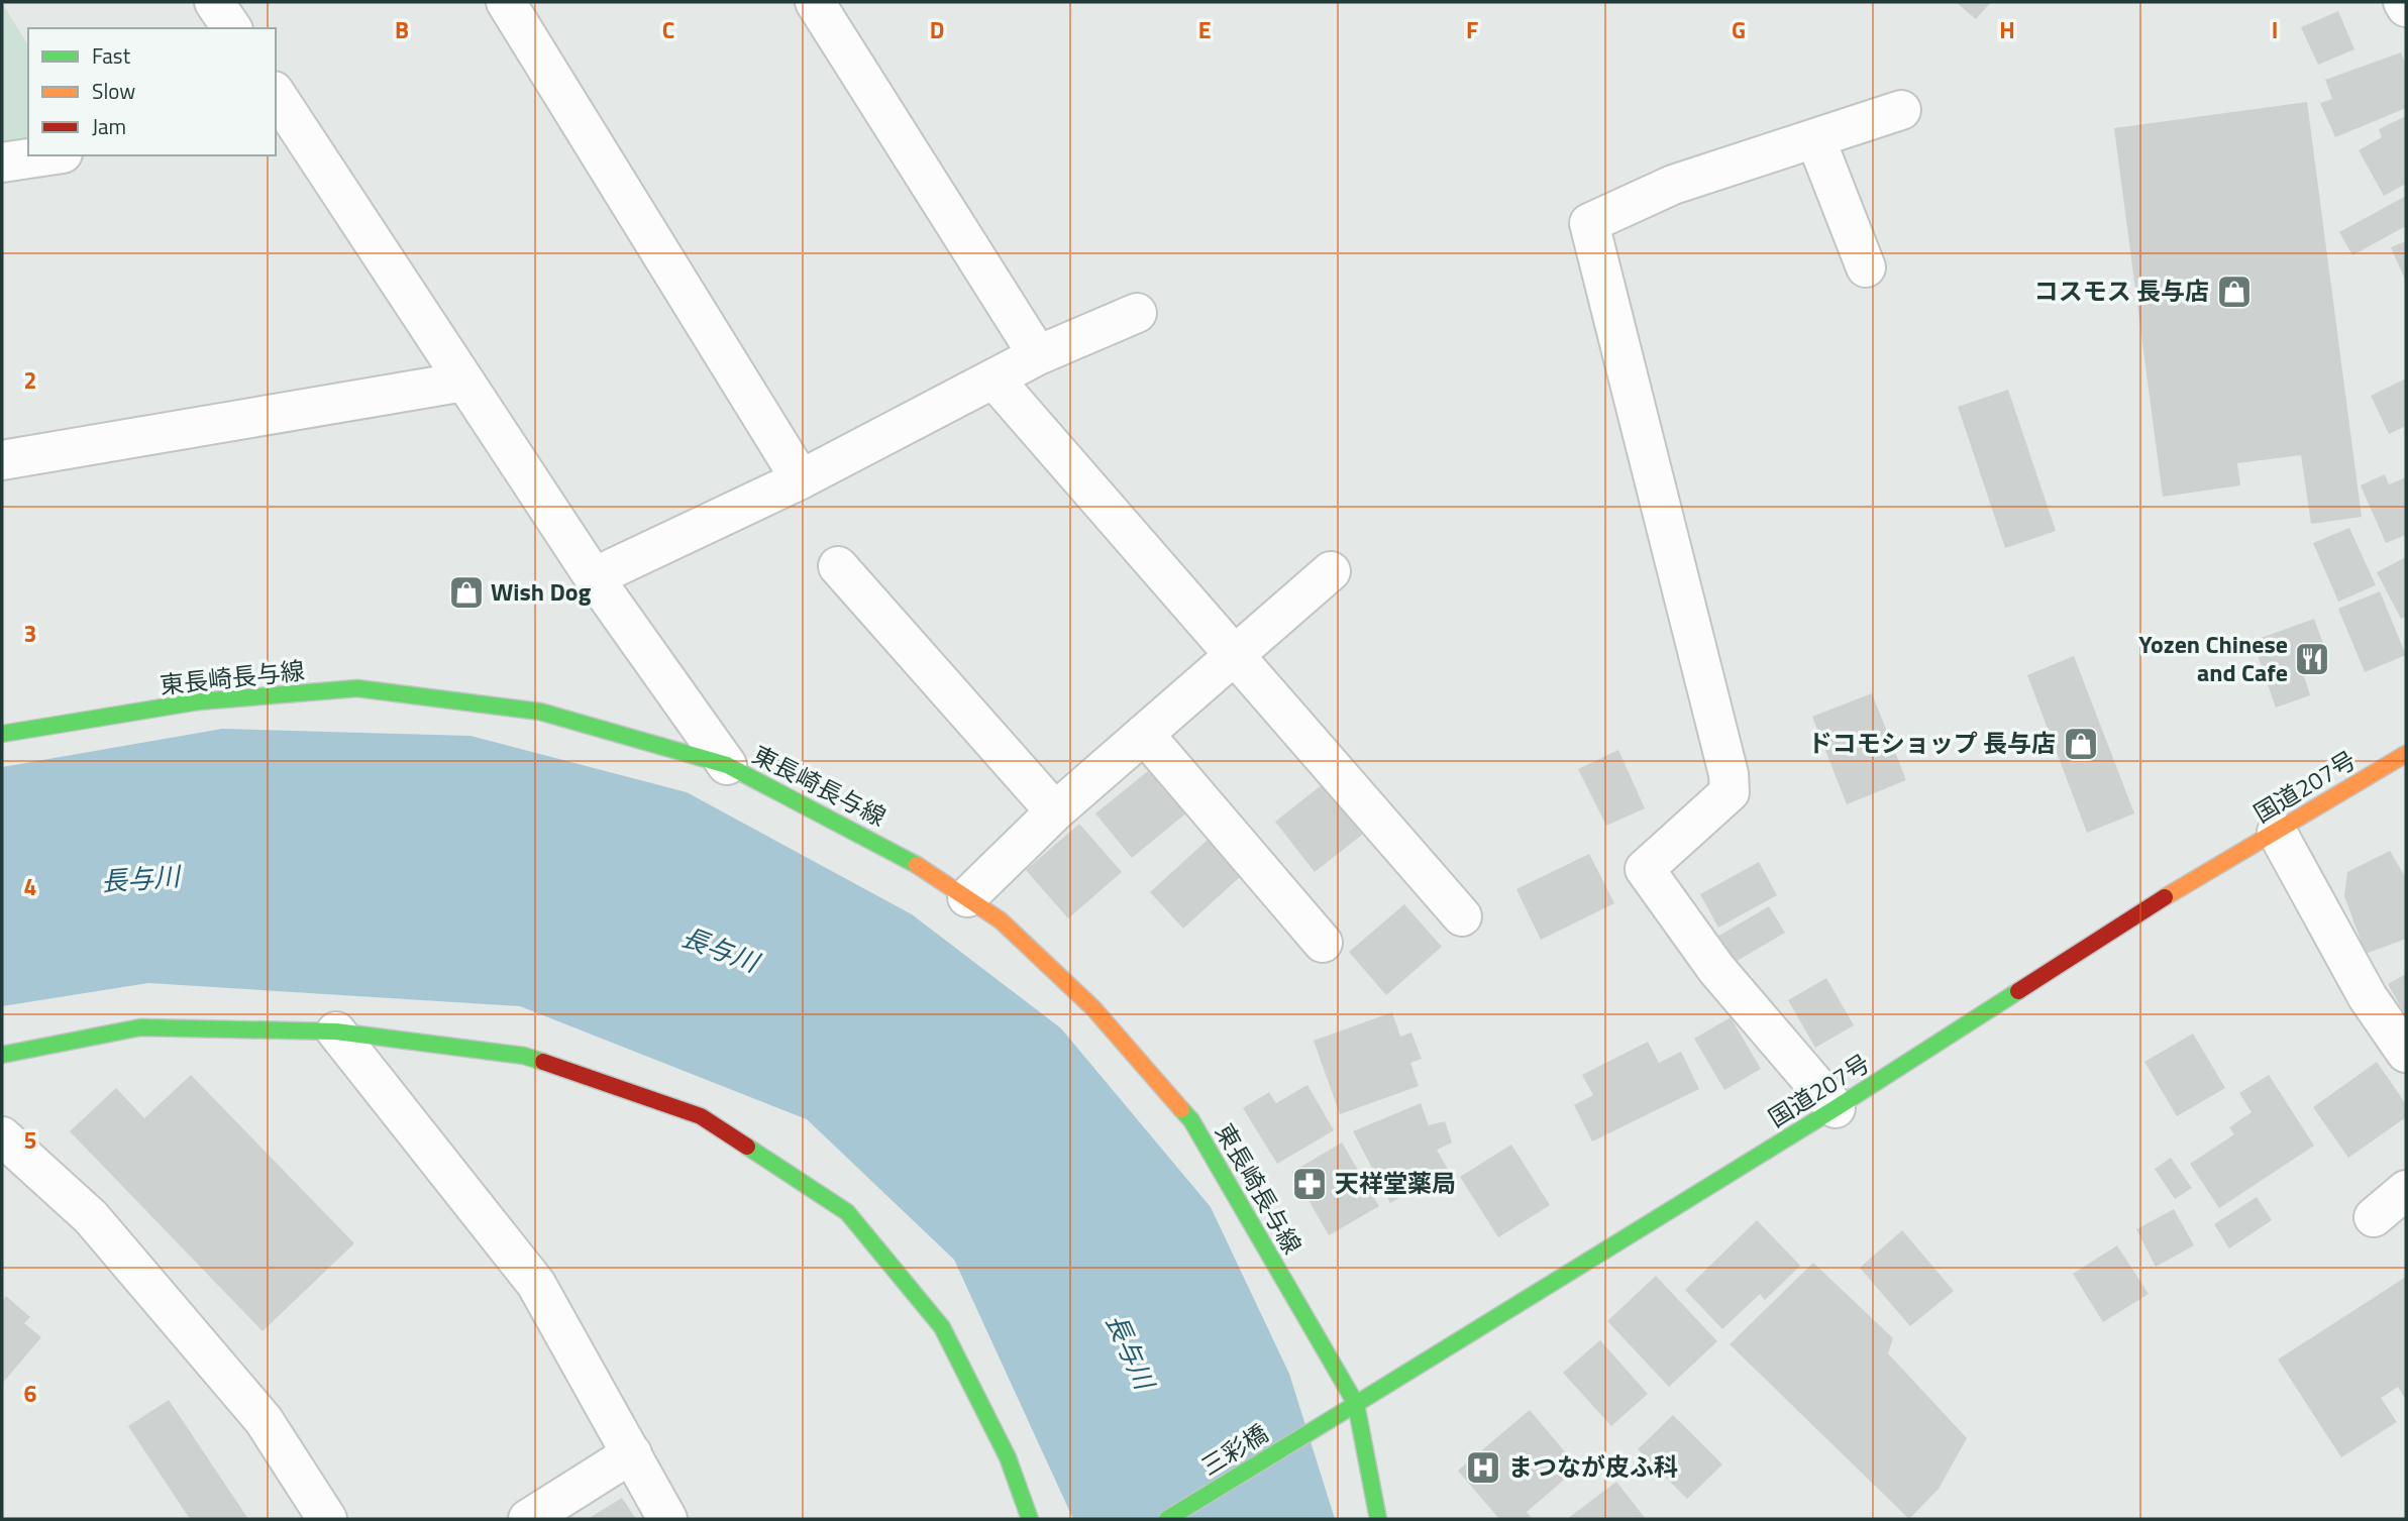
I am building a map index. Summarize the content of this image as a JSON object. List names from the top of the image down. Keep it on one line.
{"streets":{"main road":["東長崎長与線","国道207号","三彩橋"]},"crossings":[["東長崎長与線","国道207号"],["国道207号","三彩橋"]],"water":["長与川"],"places":{"shop":["コスモス 長与店","Wish Dog","ドコモショップ 長与店"],"restaurant":["Yozen Chinese and Cafe"],"pharmacy":["天祥堂薬局"],"hospital":["まつなが皮ふ科"]},"legend":["Fast","Slow","Jam"],"grid":{"columns":["B","C","D","E","F","G","H","I"],"rows":["2","3","4","5","6"]}}
